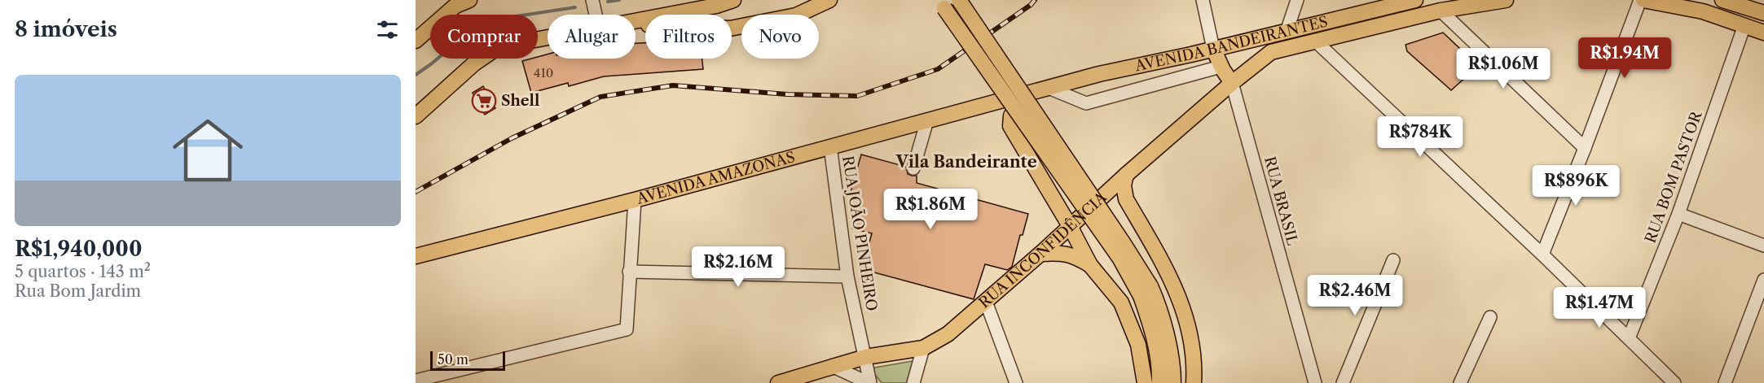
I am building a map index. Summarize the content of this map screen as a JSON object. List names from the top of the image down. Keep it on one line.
{"streets":{"main road":["AVENIDA BANDEIRANTES","AVENIDA AMAZONAS","RUA INCONFIDÊNCIA"],"street":["RUA BOM PASTOR","RUA BRASIL","RUA JOÃO PINHEIRO"]},"crossings":[["AVENIDA BANDEIRANTES","AVENIDA AMAZONAS"],["AVENIDA BANDEIRANTES","RUA INCONFIDÊNCIA"],["AVENIDA AMAZONAS","RUA JOÃO PINHEIRO"],["RUA BRASIL","RUA INCONFIDÊNCIA"],["RUA JOÃO PINHEIRO","RUA INCONFIDÊNCIA"]],"districts":["Vila Bandeirante"],"places":{"supermarket":["Shell"]},"house_numbers":["410"],"scale_bar":"50 m","page":{"heading":"8 imóveis","chip":["Comprar","Alugar","Filtros","Novo"],"price":["R$1.94M","R$1.06M","R$784K","R$896K","R$1.86M","R$2.16M","R$2.46M","R$1.47M"],"list":[{"name":"R$1,940,000","note":"5 quartos · 143 m² · Rua Bom Jardim"}],"scale":"50 m"}}
